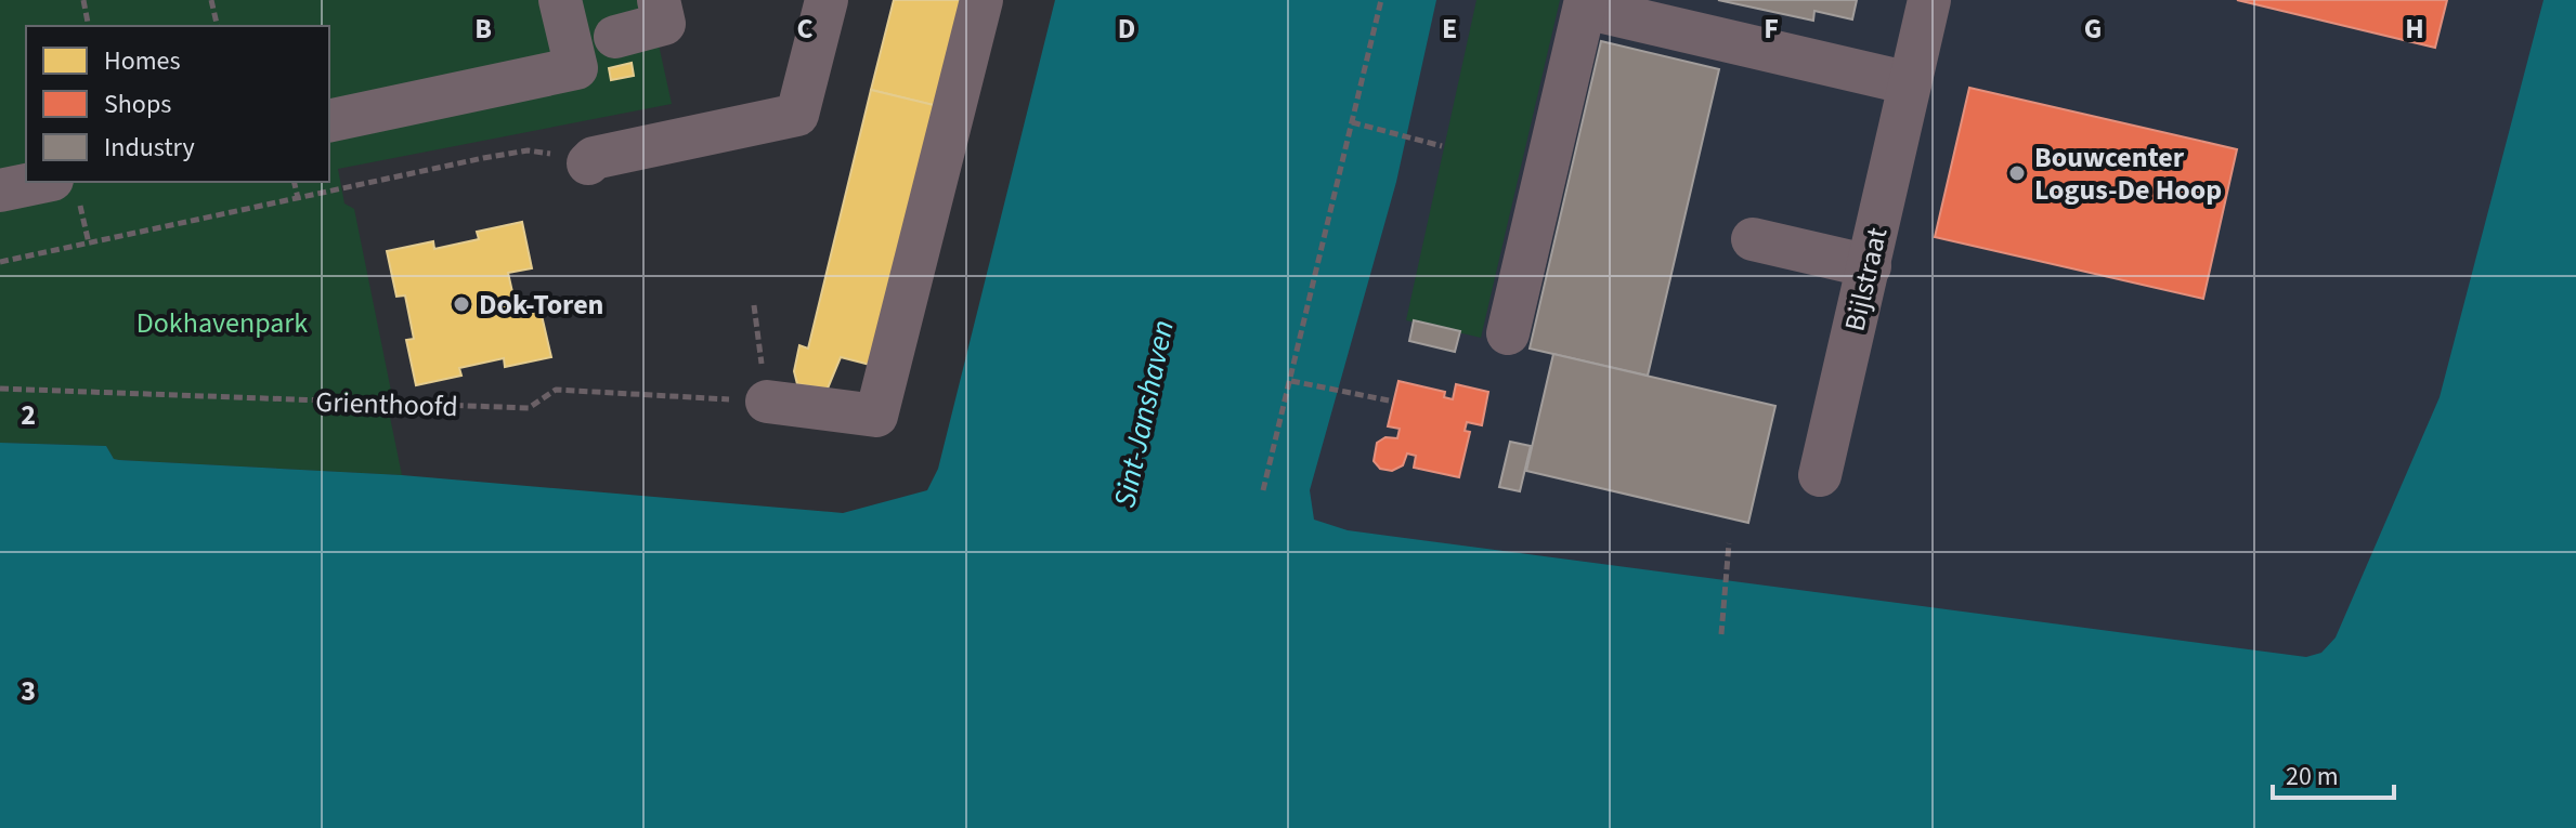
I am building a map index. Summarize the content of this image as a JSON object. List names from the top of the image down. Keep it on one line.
{"streets":{"street":["Bijlstraat"],"path":["Grienthoofd"]},"water":["Sint-Janshaven"],"parks":["Dokhavenpark"],"places":["Bouwcenter Logus-De Hoop","Dok-Toren"],"legend":["Homes","Shops","Industry"],"scale_bar":"20 m","grid":{"columns":["B","C","D","E","F","G","H"],"rows":["2","3"]}}
